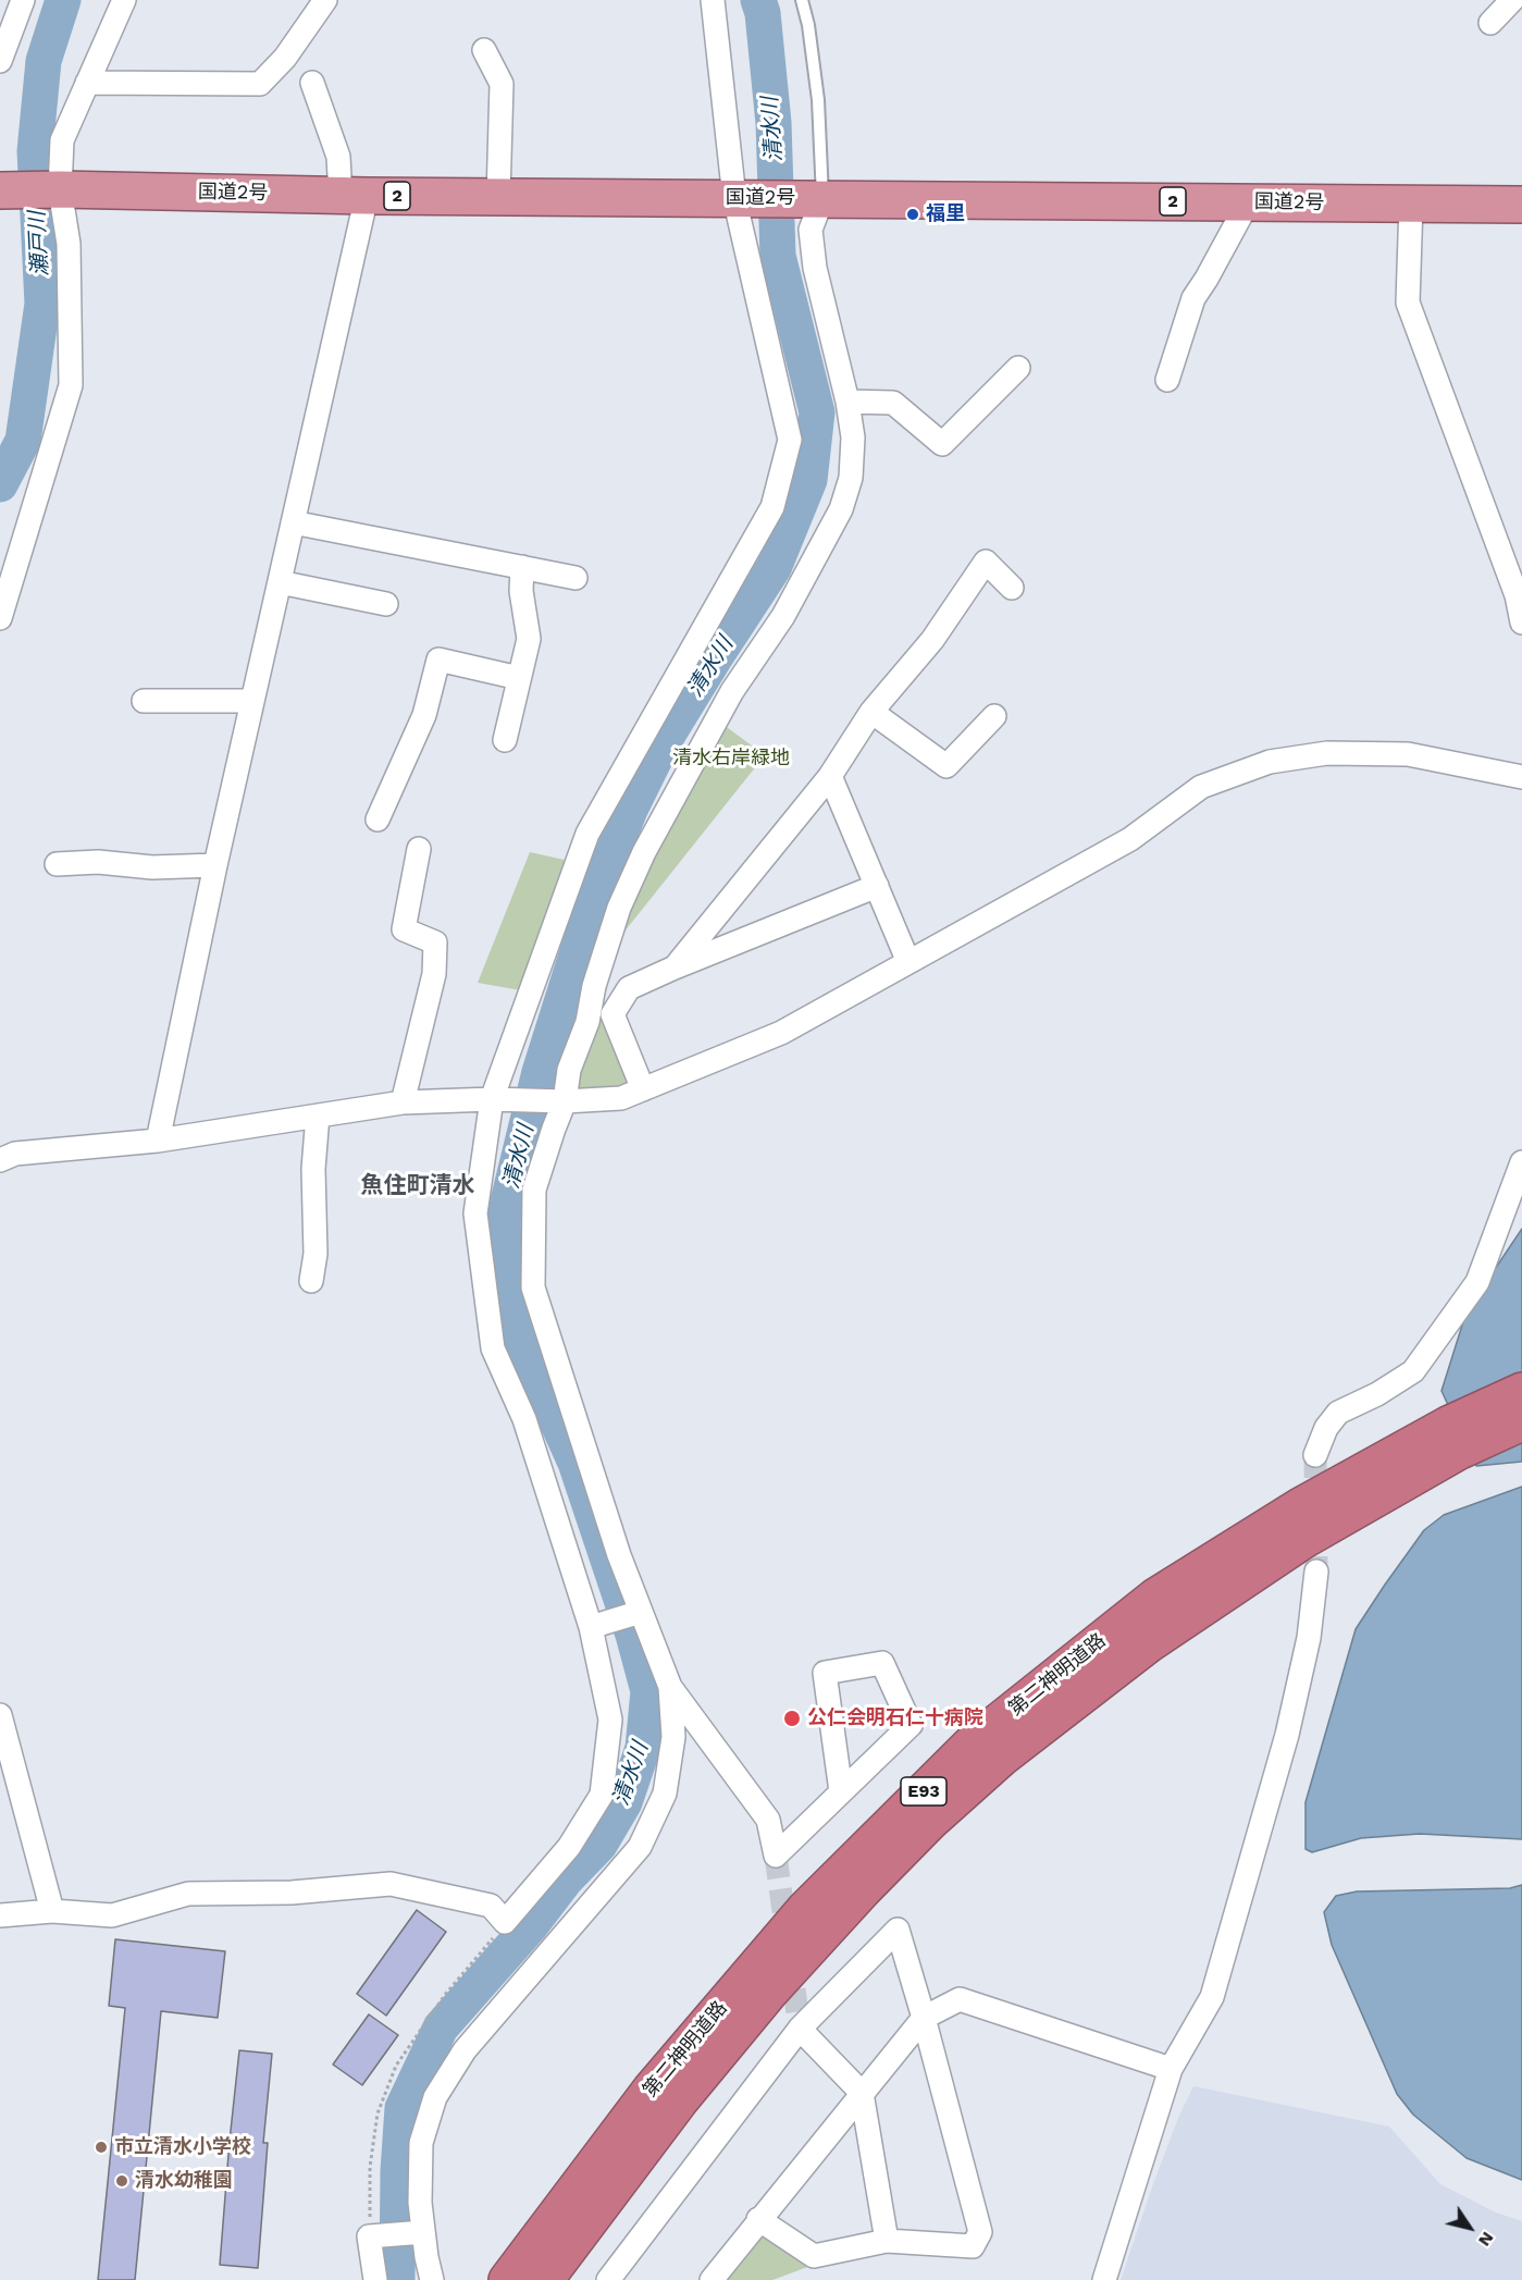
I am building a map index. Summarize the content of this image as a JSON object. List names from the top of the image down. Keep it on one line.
{"streets":{"highway":["国道2号","2","第二神明道路","E93"]},"districts":["魚住町清水"],"water":["清水川","瀬戸川"],"parks":["清水右岸緑地"],"places":["福里","公仁会明石仁十病院","市立清水小学校","清水幼稚園"],"north":"bottom right"}
